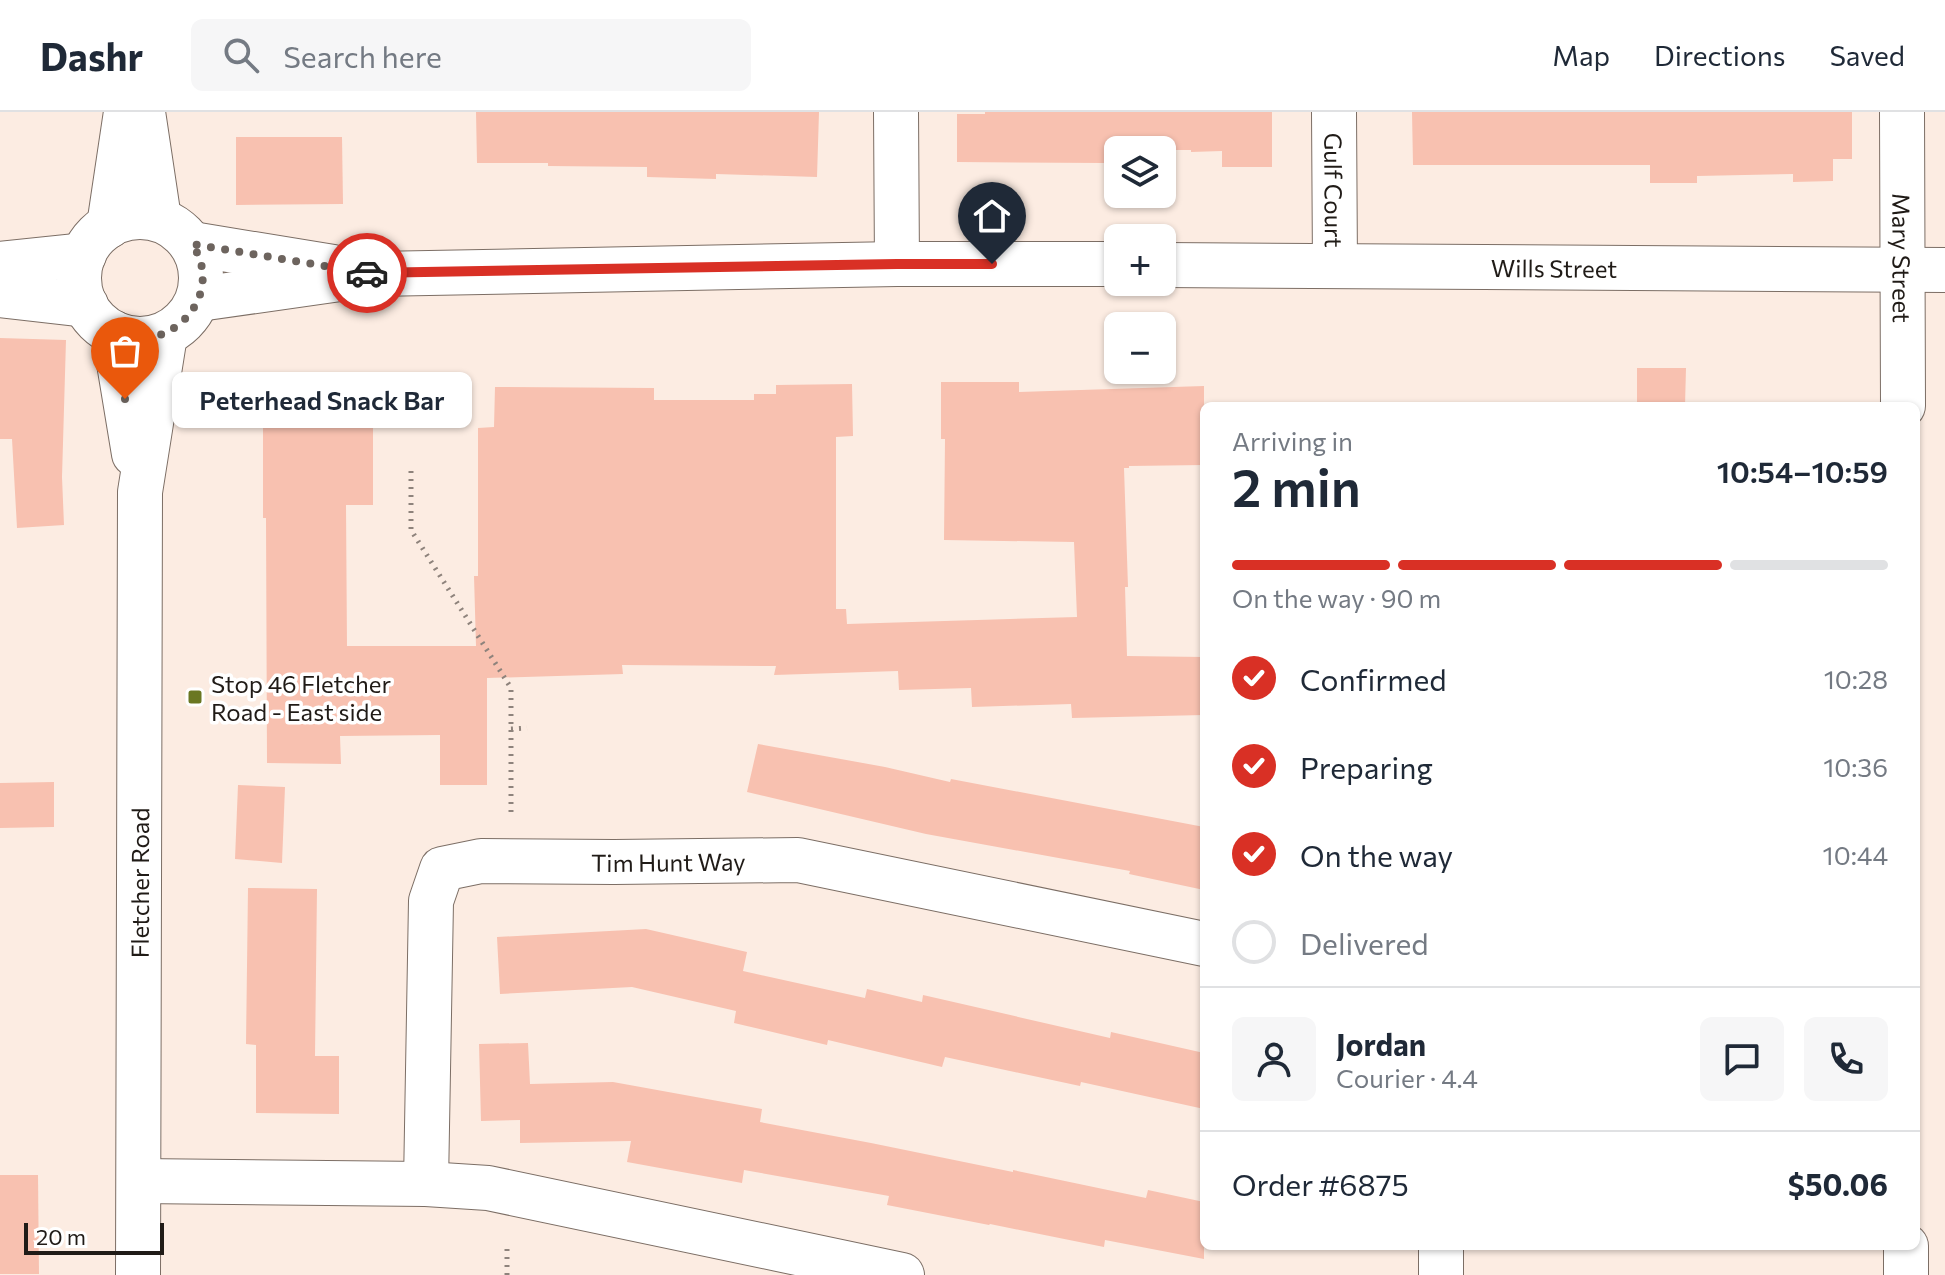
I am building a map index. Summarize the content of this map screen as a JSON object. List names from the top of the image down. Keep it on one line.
{"streets":{"street":["Gulf Court","Mary Street","Wills Street","Tim Hunt Way","Fletcher Road"]},"crossings":[["Gulf Court","Wills Street"],["Mary Street","Wills Street"]],"places":{"other":["Peterhead Snack Bar"],"transit":["Stop 46 Fletcher Road - East side"]},"scale_bar":"20 m","page":{"header":"Dashr","search":"Search here","nav":["Map","Directions","Saved"],"map_buttons":["+","−"],"bubble":"Peterhead Snack Bar","heading":["2 min","Arriving in","10:54–10:59"],"panel":["Jordan","Courier · 4.4","Order #6875","$50.06"],"bar":"On the way · 90 m","list":[["Confirmed","10:28"],["Preparing","10:36"],["On the way","10:44"],"Delivered"],"scale":"20 m"}}
